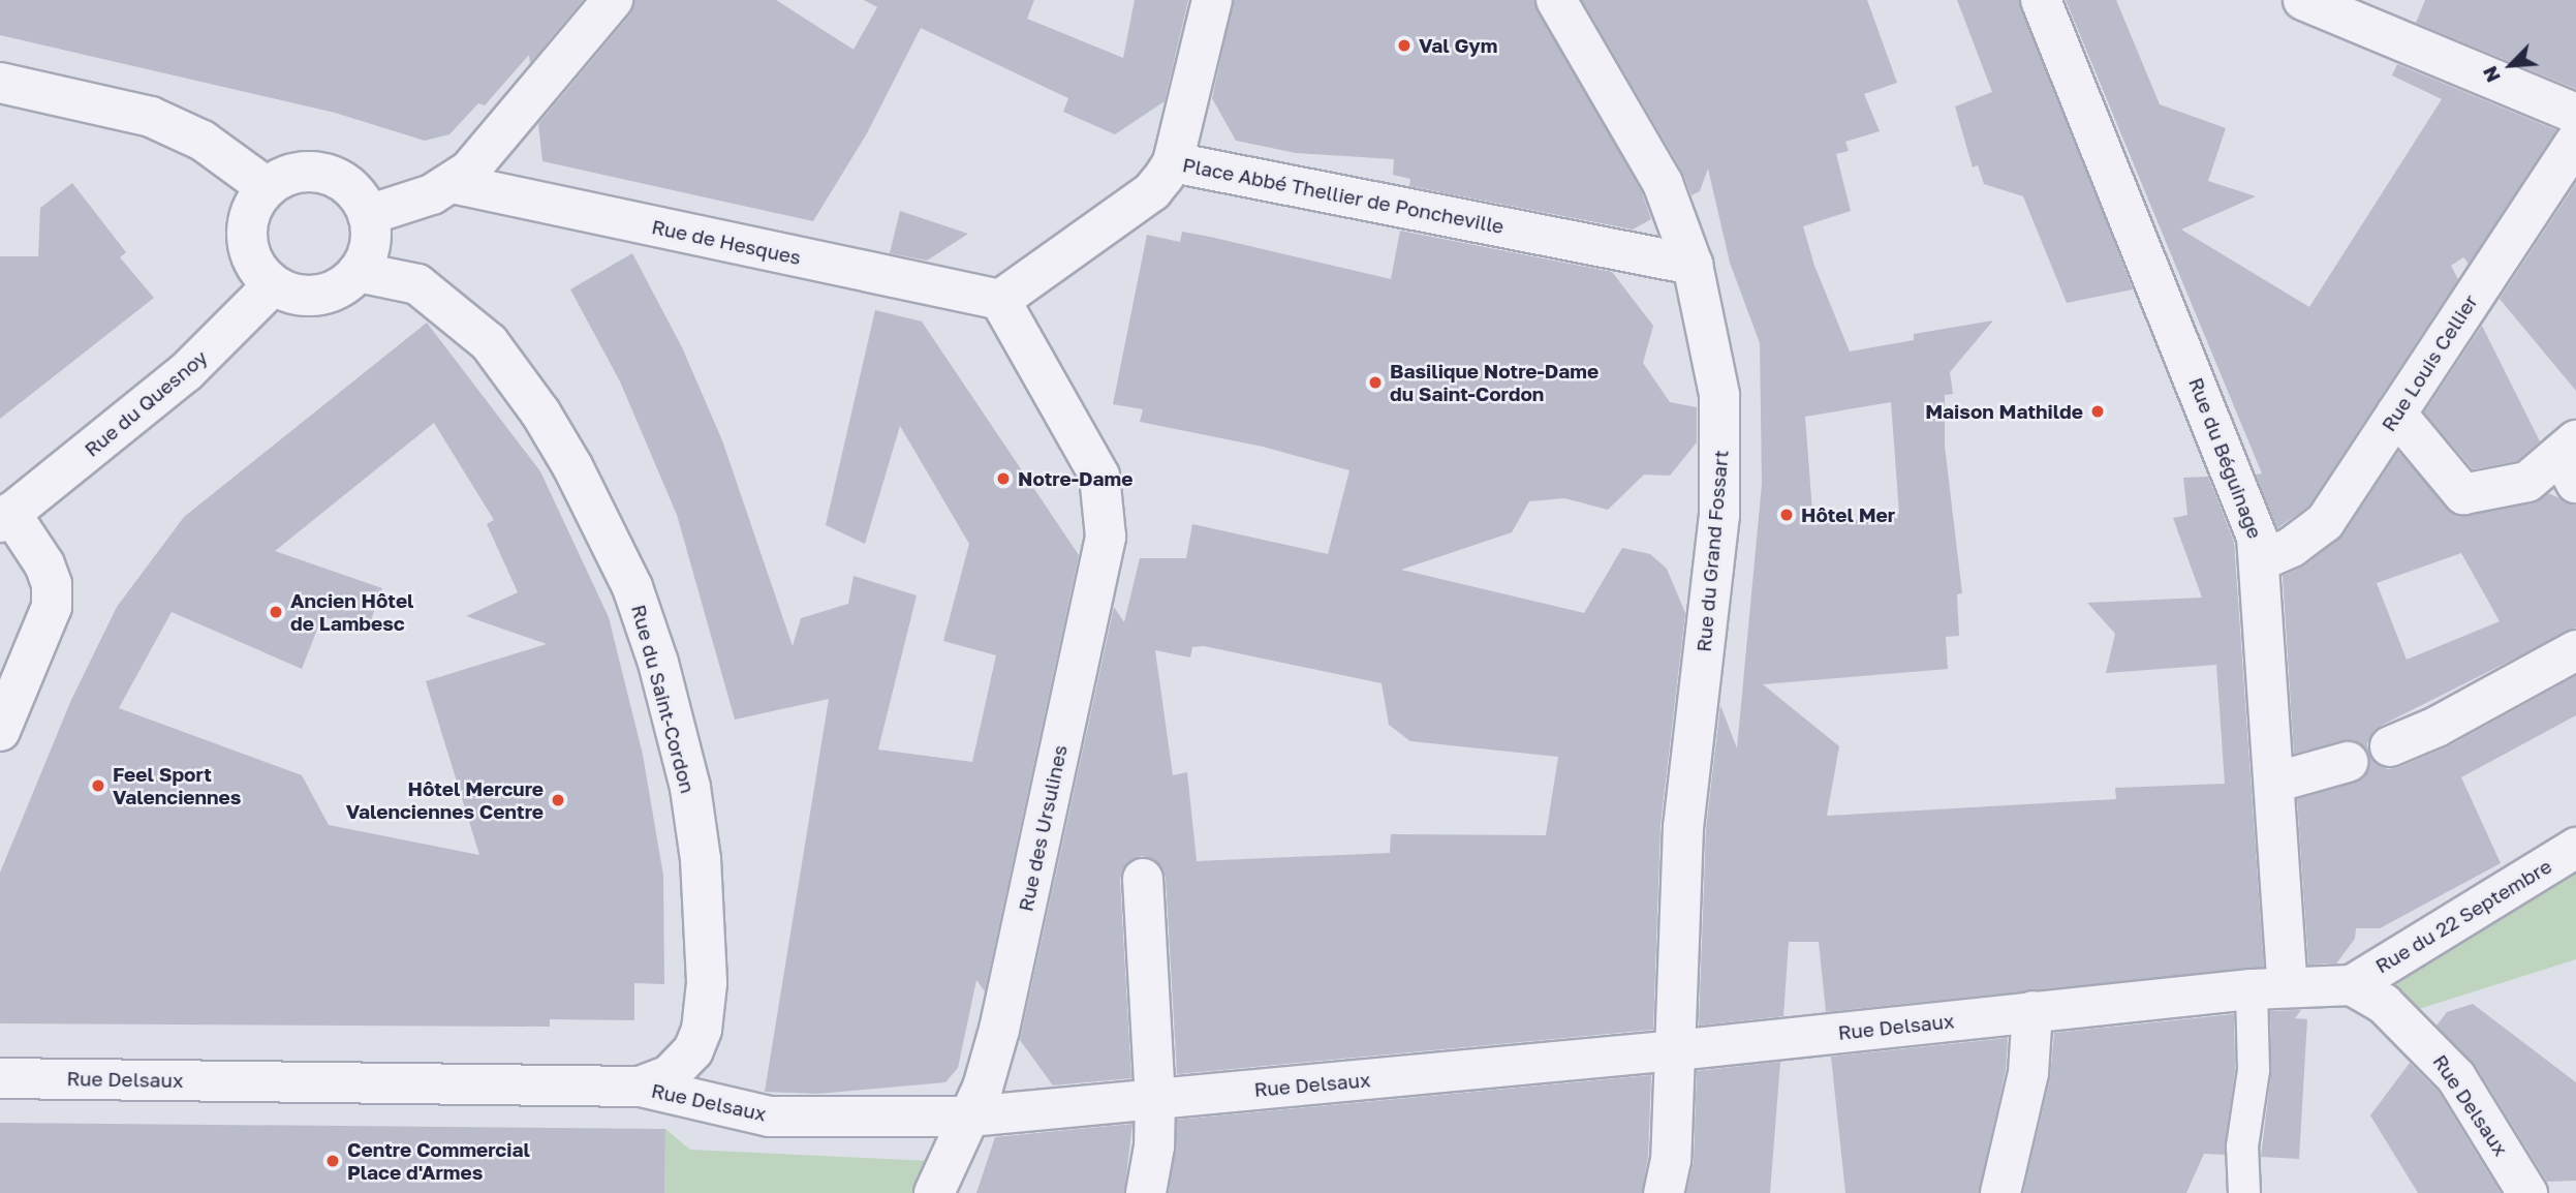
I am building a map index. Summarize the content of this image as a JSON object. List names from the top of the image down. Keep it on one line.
{"streets":{"street":["Place Abbé Thellier de Poncheville","Rue de Hesques","Rue Louis Cellier","Rue du Quesnoy","Rue du Béguinage","Rue du Grand Fossart","Rue du Saint-Cordon","Rue des Ursulines","Rue du 22 Septembre","Rue Delsaux"]},"crossings":[["Place Abbé Thellier de Poncheville","Rue de Hesques"],["Place Abbé Thellier de Poncheville","Rue du Grand Fossart"],["Place Abbé Thellier de Poncheville","Rue des Ursulines"],["Rue de Hesques","Rue des Ursulines"],["Rue Louis Cellier","Rue du Béguinage"],["Rue du Quesnoy","Rue du Saint-Cordon"],["Rue du Béguinage","Rue Delsaux"],["Rue du Grand Fossart","Rue Delsaux"],["Rue du Saint-Cordon","Rue Delsaux"],["Rue des Ursulines","Rue Delsaux"],["Rue du 22 Septembre","Rue Delsaux"]],"places":["Val Gym","Basilique Notre-Dame du Saint-Cordon","Maison Mathilde","Notre-Dame","Hôtel Mer","Ancien Hôtel de Lambesc","Feel Sport Valenciennes","Hôtel Mercure Valenciennes Centre","Centre Commercial Place d'Armes"],"north":"bottom left"}
